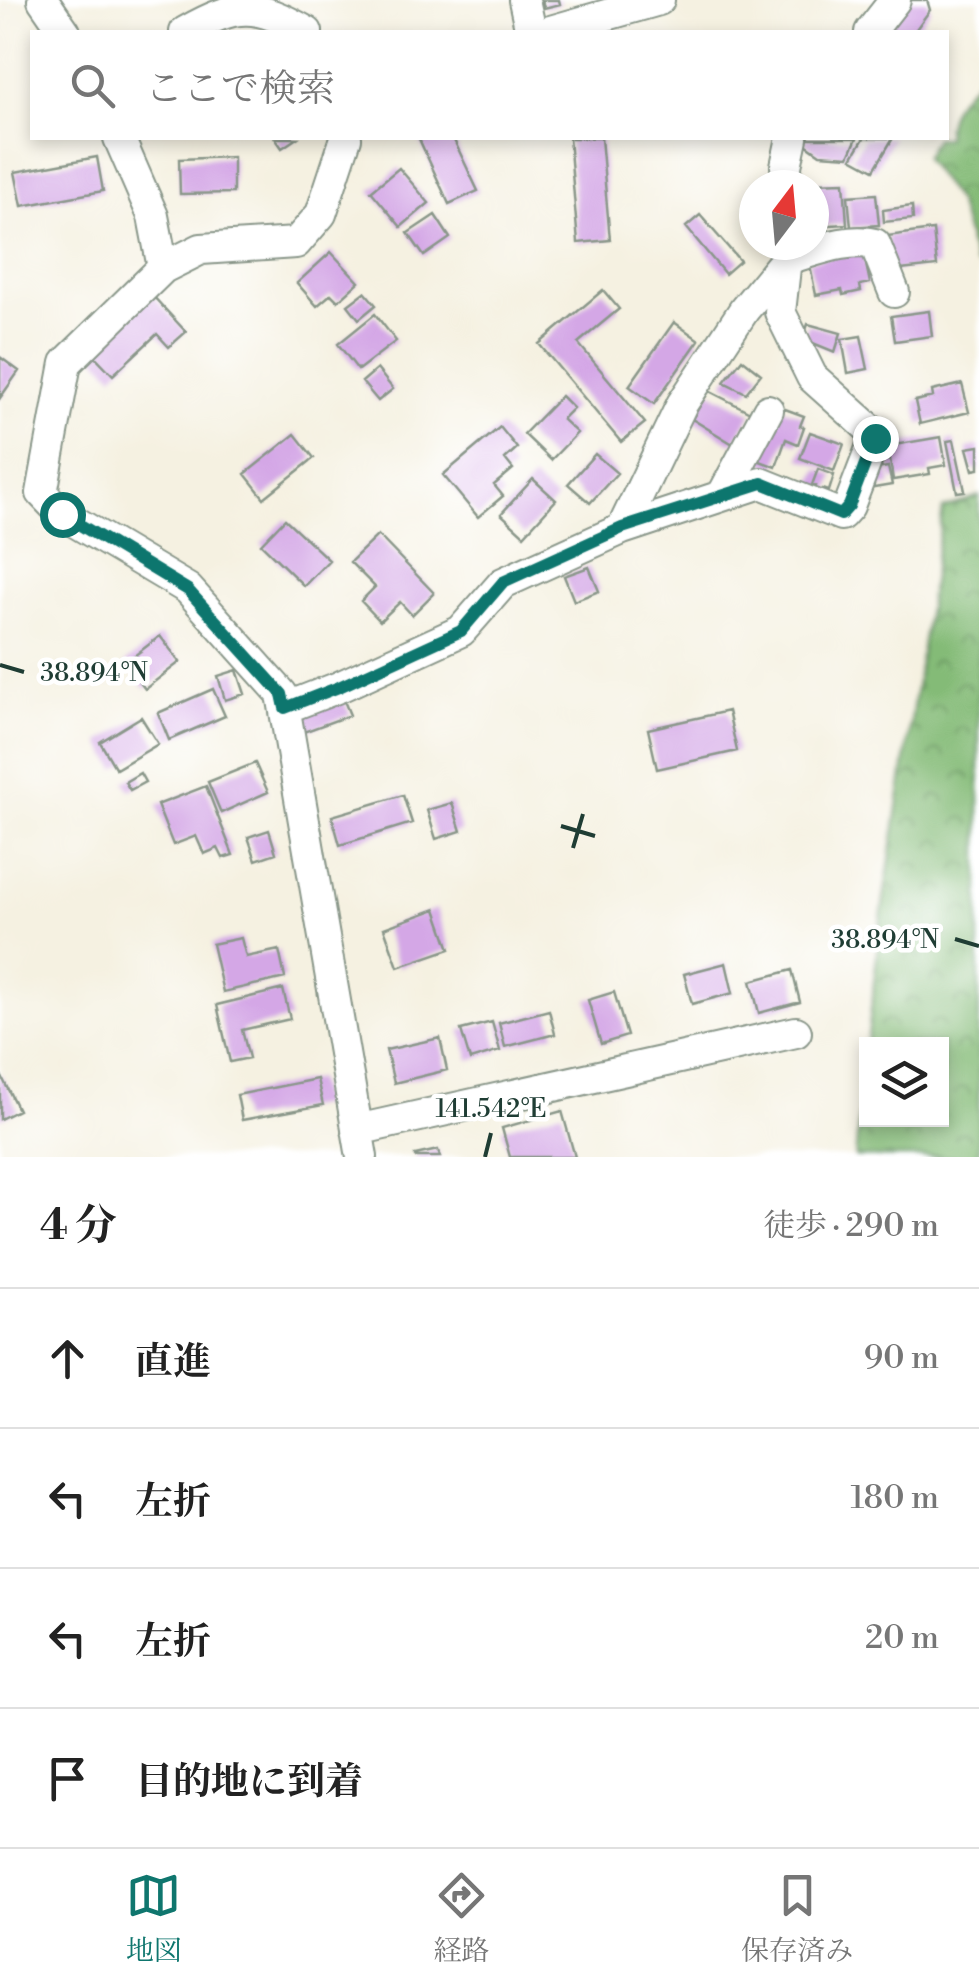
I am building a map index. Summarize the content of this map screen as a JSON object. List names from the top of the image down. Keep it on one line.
{"north":"top","page":{"search":"ここで検索","heading":["4 分","徒歩 · 290 m"],"list":[["直進","90 m"],["左折","180 m"],["左折","20 m"],"目的地に到着"],"nav":["地図","経路","保存済み"]},"coordinates":["38.894°N","141.542°E"]}
